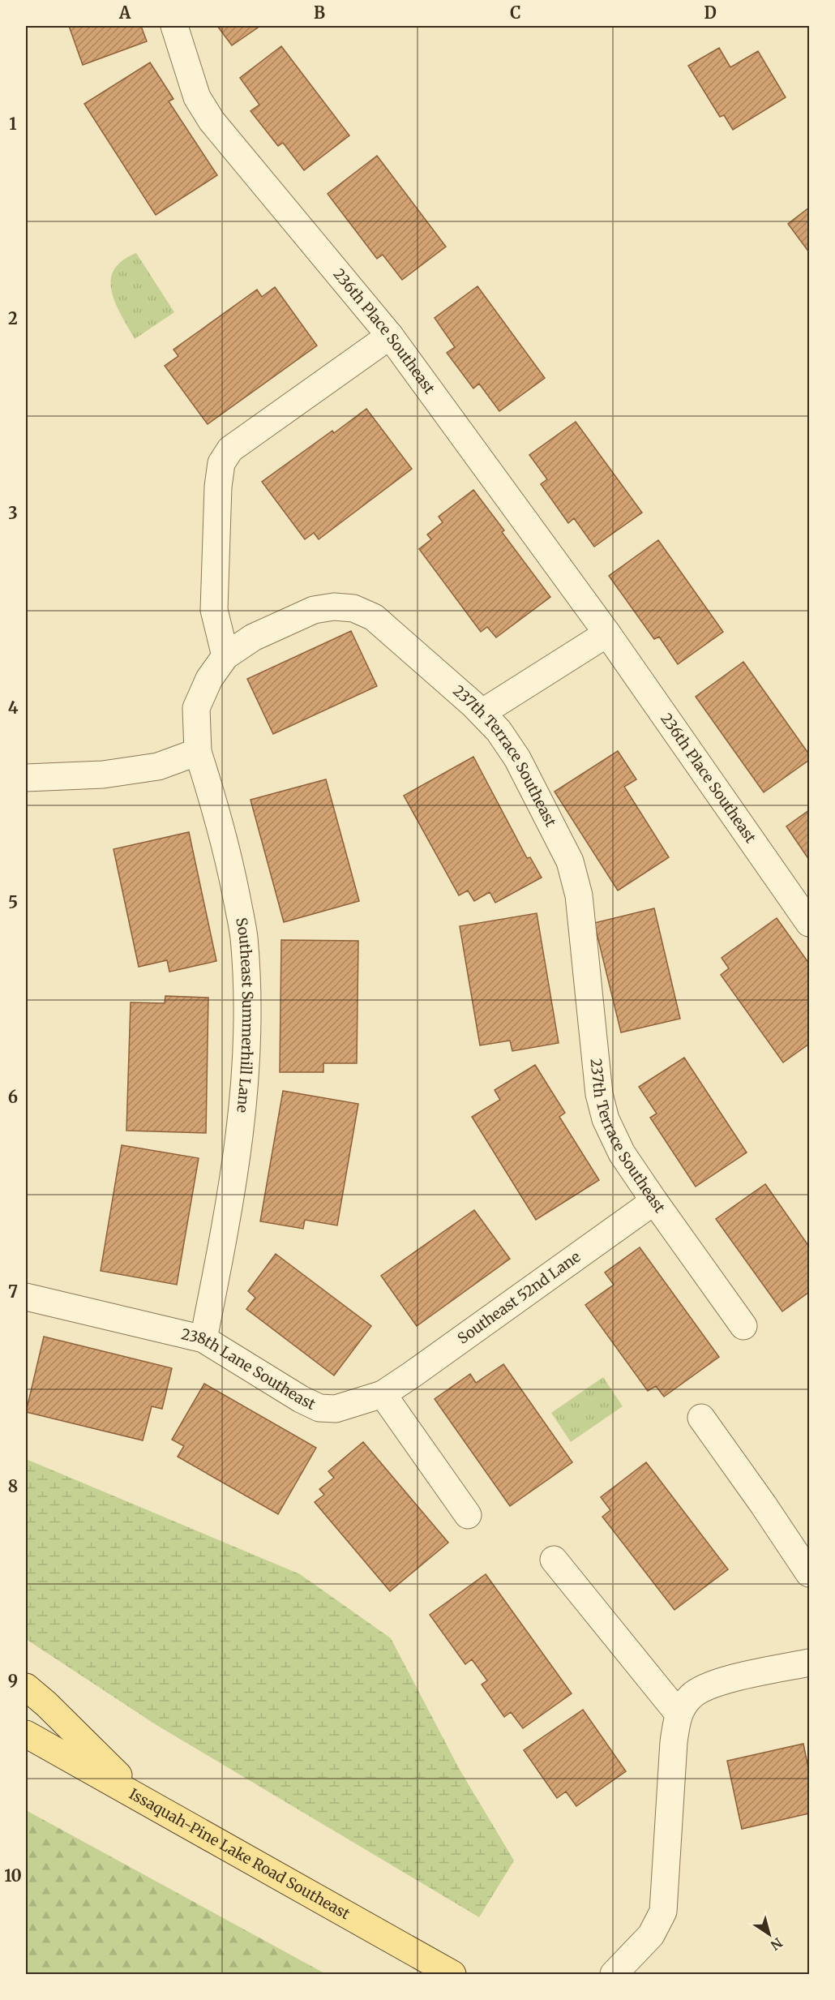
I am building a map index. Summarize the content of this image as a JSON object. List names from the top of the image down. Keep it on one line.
{"streets":{"main road":["Issaquah-Pine Lake Road Southeast"],"street":["236th Place Southeast","237th Terrace Southeast","Southeast Summerhill Lane","Southeast 52nd Lane","238th Lane Southeast"]},"crossings":[["237th Terrace Southeast","Southeast Summerhill Lane"],["237th Terrace Southeast","Southeast 52nd Lane"],["Southeast Summerhill Lane","238th Lane Southeast"],["Southeast 52nd Lane","238th Lane Southeast"]],"north":"bottom right","grid":{"columns":["A","B","C","D"],"rows":["1","2","3","4","5","6","7","8","9","10"]}}
